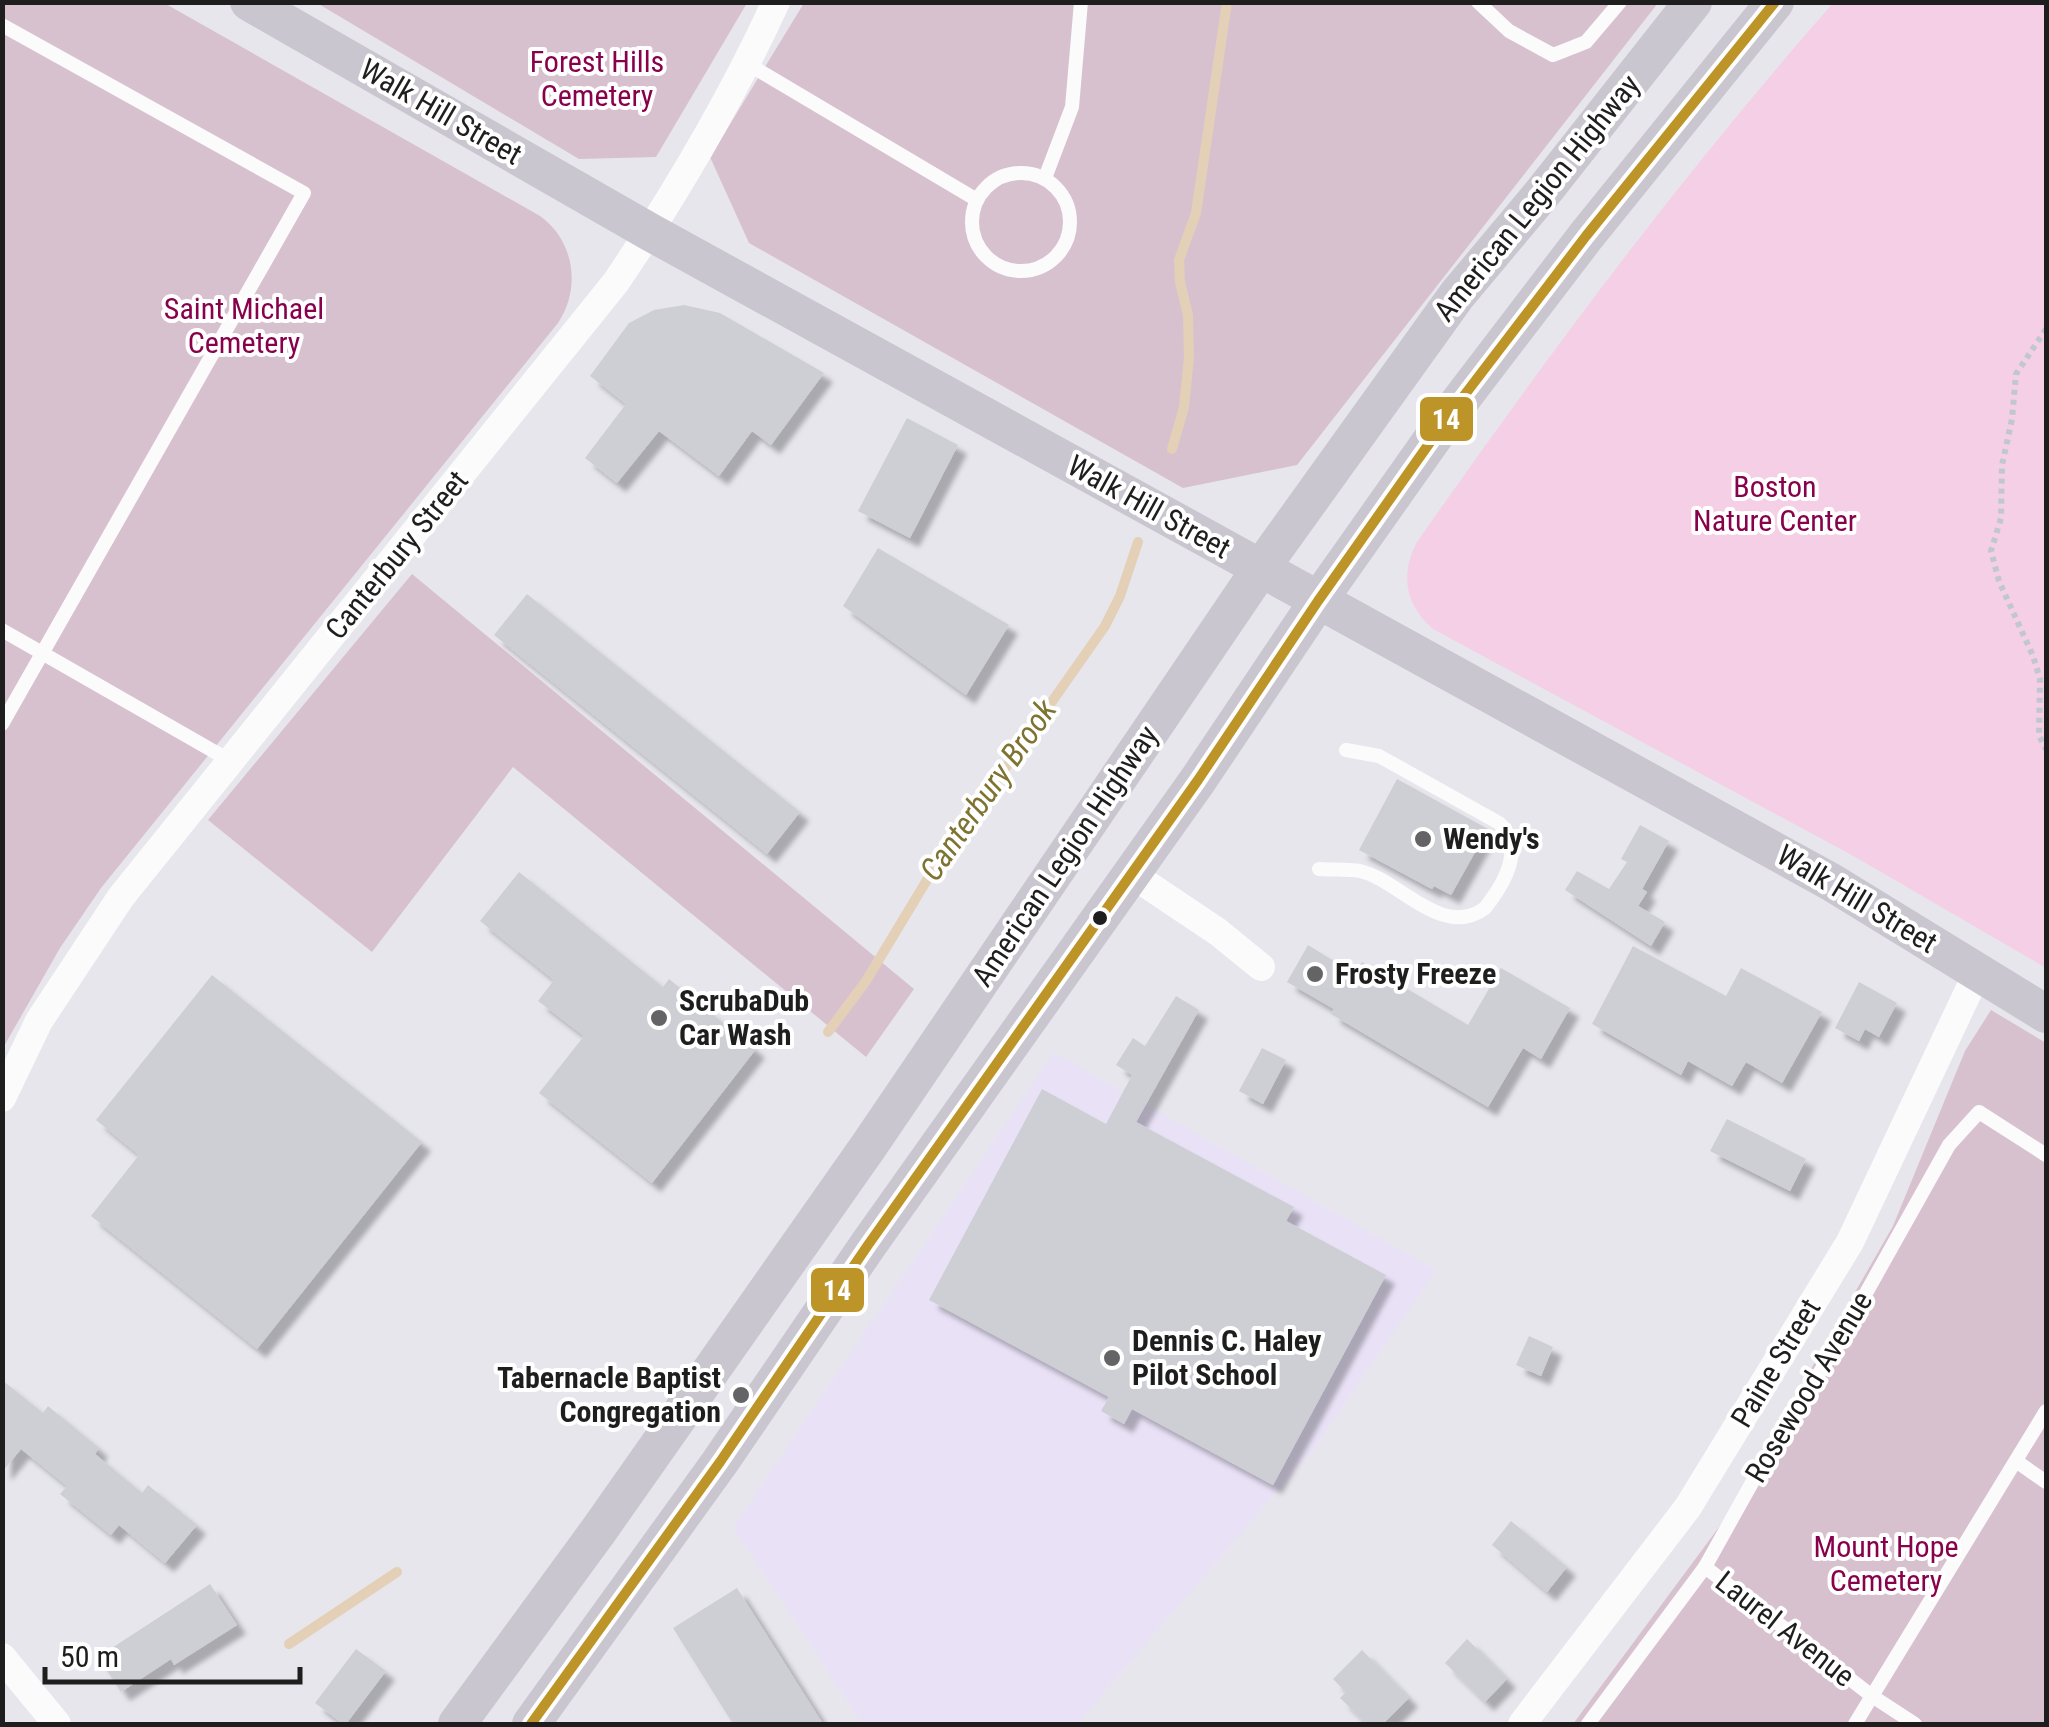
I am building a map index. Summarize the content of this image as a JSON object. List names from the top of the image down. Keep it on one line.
{"streets":{"main road":["Walk Hill Street","American Legion Highway"],"street":["Canterbury Street","Paine Street"],"lane":["Rosewood Avenue","Laurel Avenue"]},"crossings":[["Walk Hill Street","American Legion Highway"],["Walk Hill Street","Canterbury Street"],["Walk Hill Street","Paine Street"],["Rosewood Avenue","Laurel Avenue"]],"water":["Canterbury Brook"],"parks":["Forest Hills Cemetery","Saint Michael Cemetery","Boston Nature Center","Mount Hope Cemetery"],"places":["Wendy's","Frosty Freeze","ScrubaDub Car Wash","Dennis C. Haley Pilot School","Tabernacle Baptist Congregation"],"lines":["transit line 14"],"scale_bar":"50 m"}
